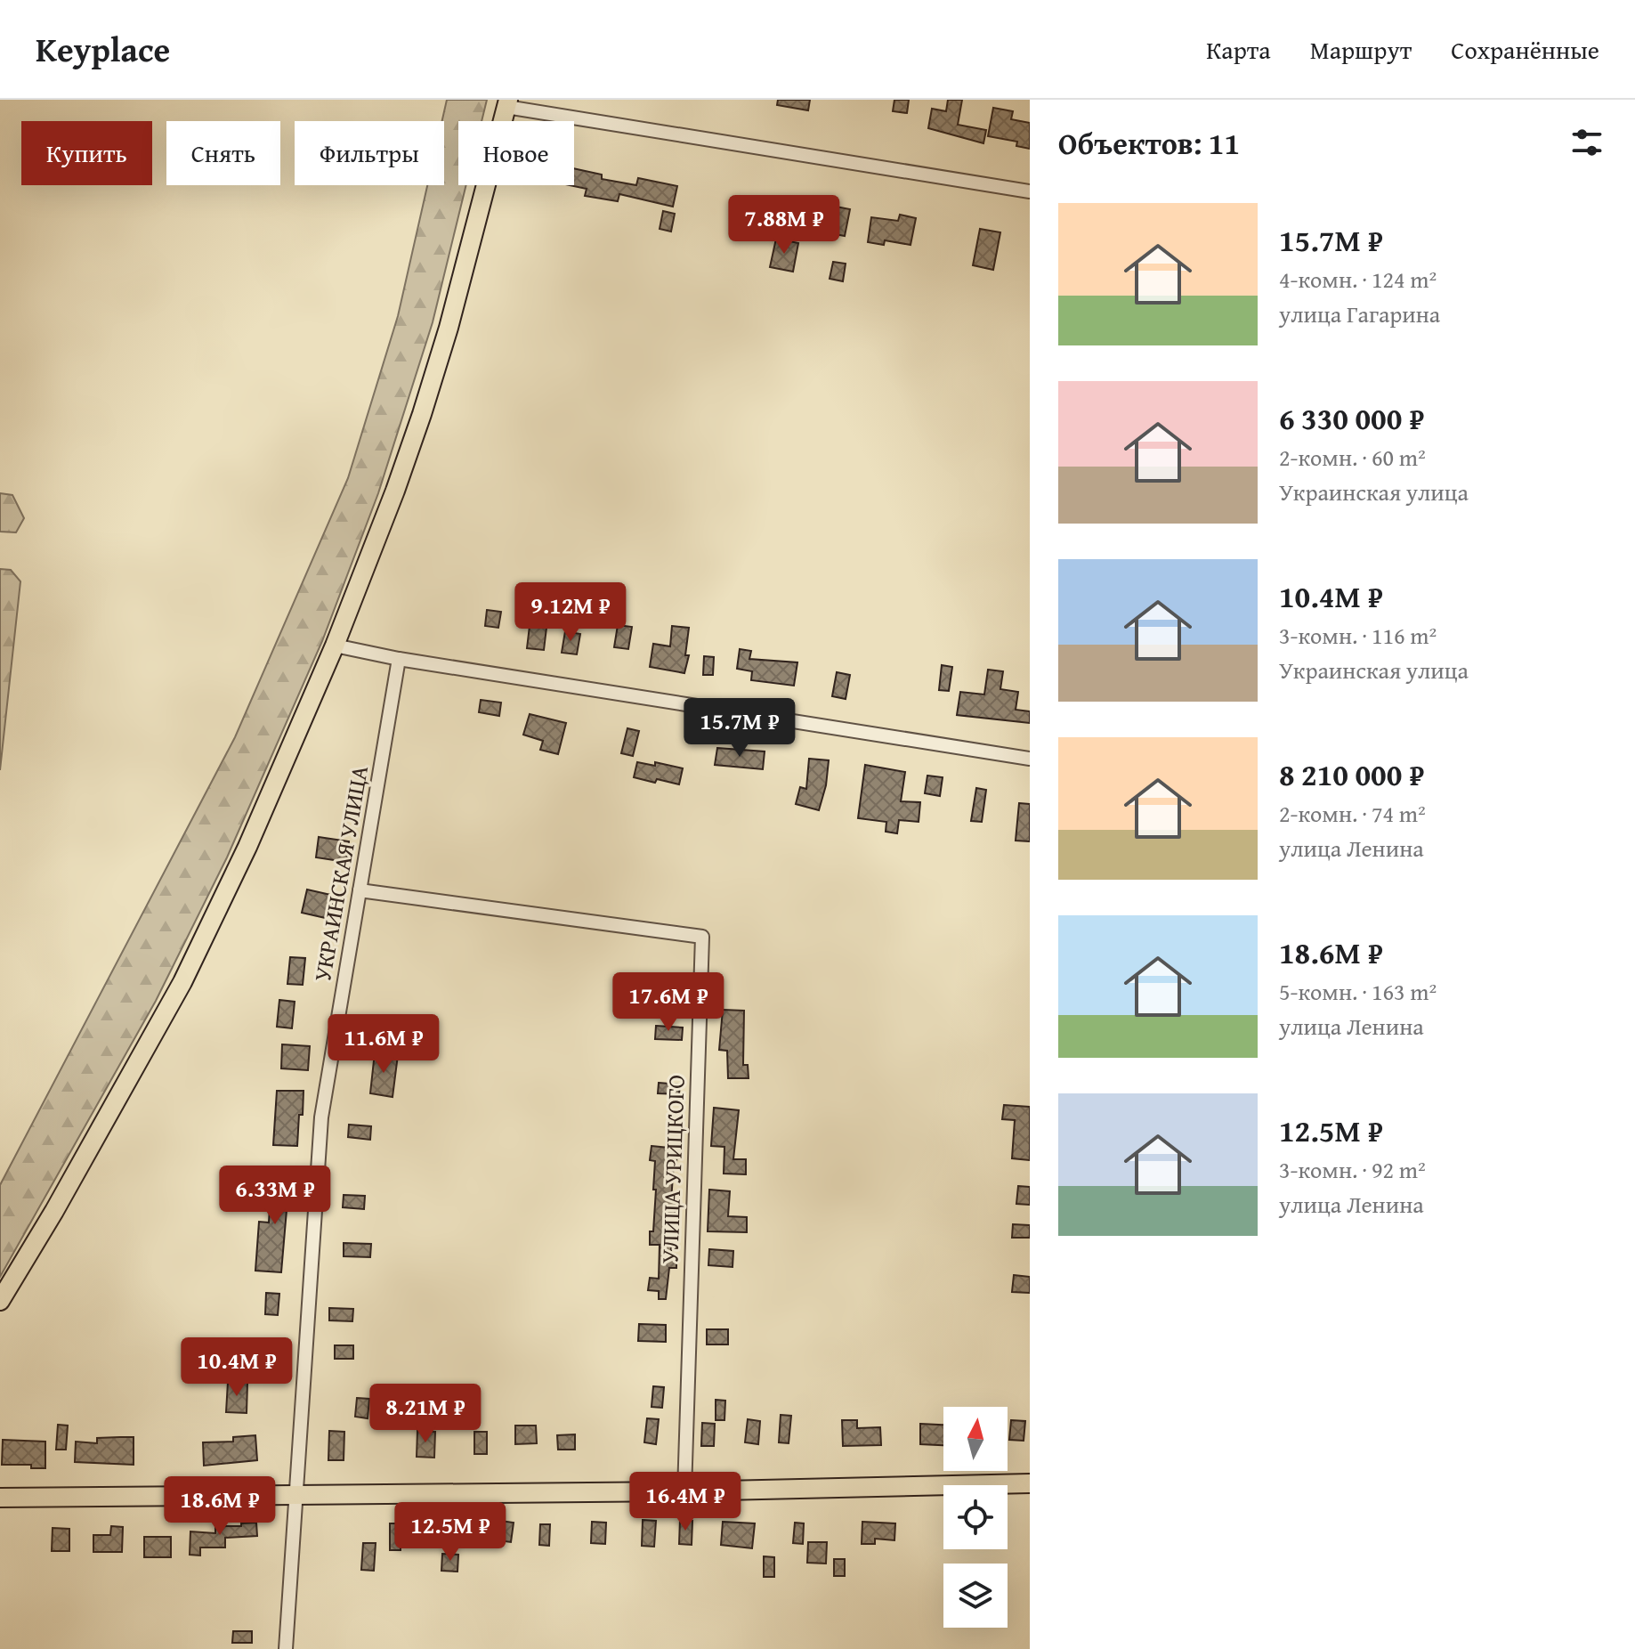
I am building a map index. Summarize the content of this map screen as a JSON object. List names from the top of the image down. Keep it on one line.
{"streets":{"street":["УКРАИНСКАЯ УЛИЦА","УЛИЦА УРИЦКОГО"]},"crossings":[["УКРАИНСКАЯ УЛИЦА","УЛИЦА УРИЦКОГО"]],"north":"top","page":{"header":"Keyplace","nav":["Карта","Маршрут","Сохранённые"],"heading":"Объектов: 11","chip":["Купить","Снять","Фильтры","Новое"],"list":[{"name":"15.7M ₽","note":"4-комн. · 124 m² · улица Гагарина"},{"name":"6 330 000 ₽","note":"2-комн. · 60 m² · Украинская улица"},{"name":"10.4M ₽","note":"3-комн. · 116 m² · Украинская улица"},{"name":"8 210 000 ₽","note":"2-комн. · 74 m² · улица Ленина"},{"name":"18.6M ₽","note":"5-комн. · 163 m² · улица Ленина"},{"name":"12.5M ₽","note":"3-комн. · 92 m² · улица Ленина"}],"price":["7.88M ₽","9.12M ₽","15.7M ₽","17.6M ₽","11.6M ₽","6.33M ₽","10.4M ₽","8.21M ₽","16.4M ₽","18.6M ₽","12.5M ₽"]}}
